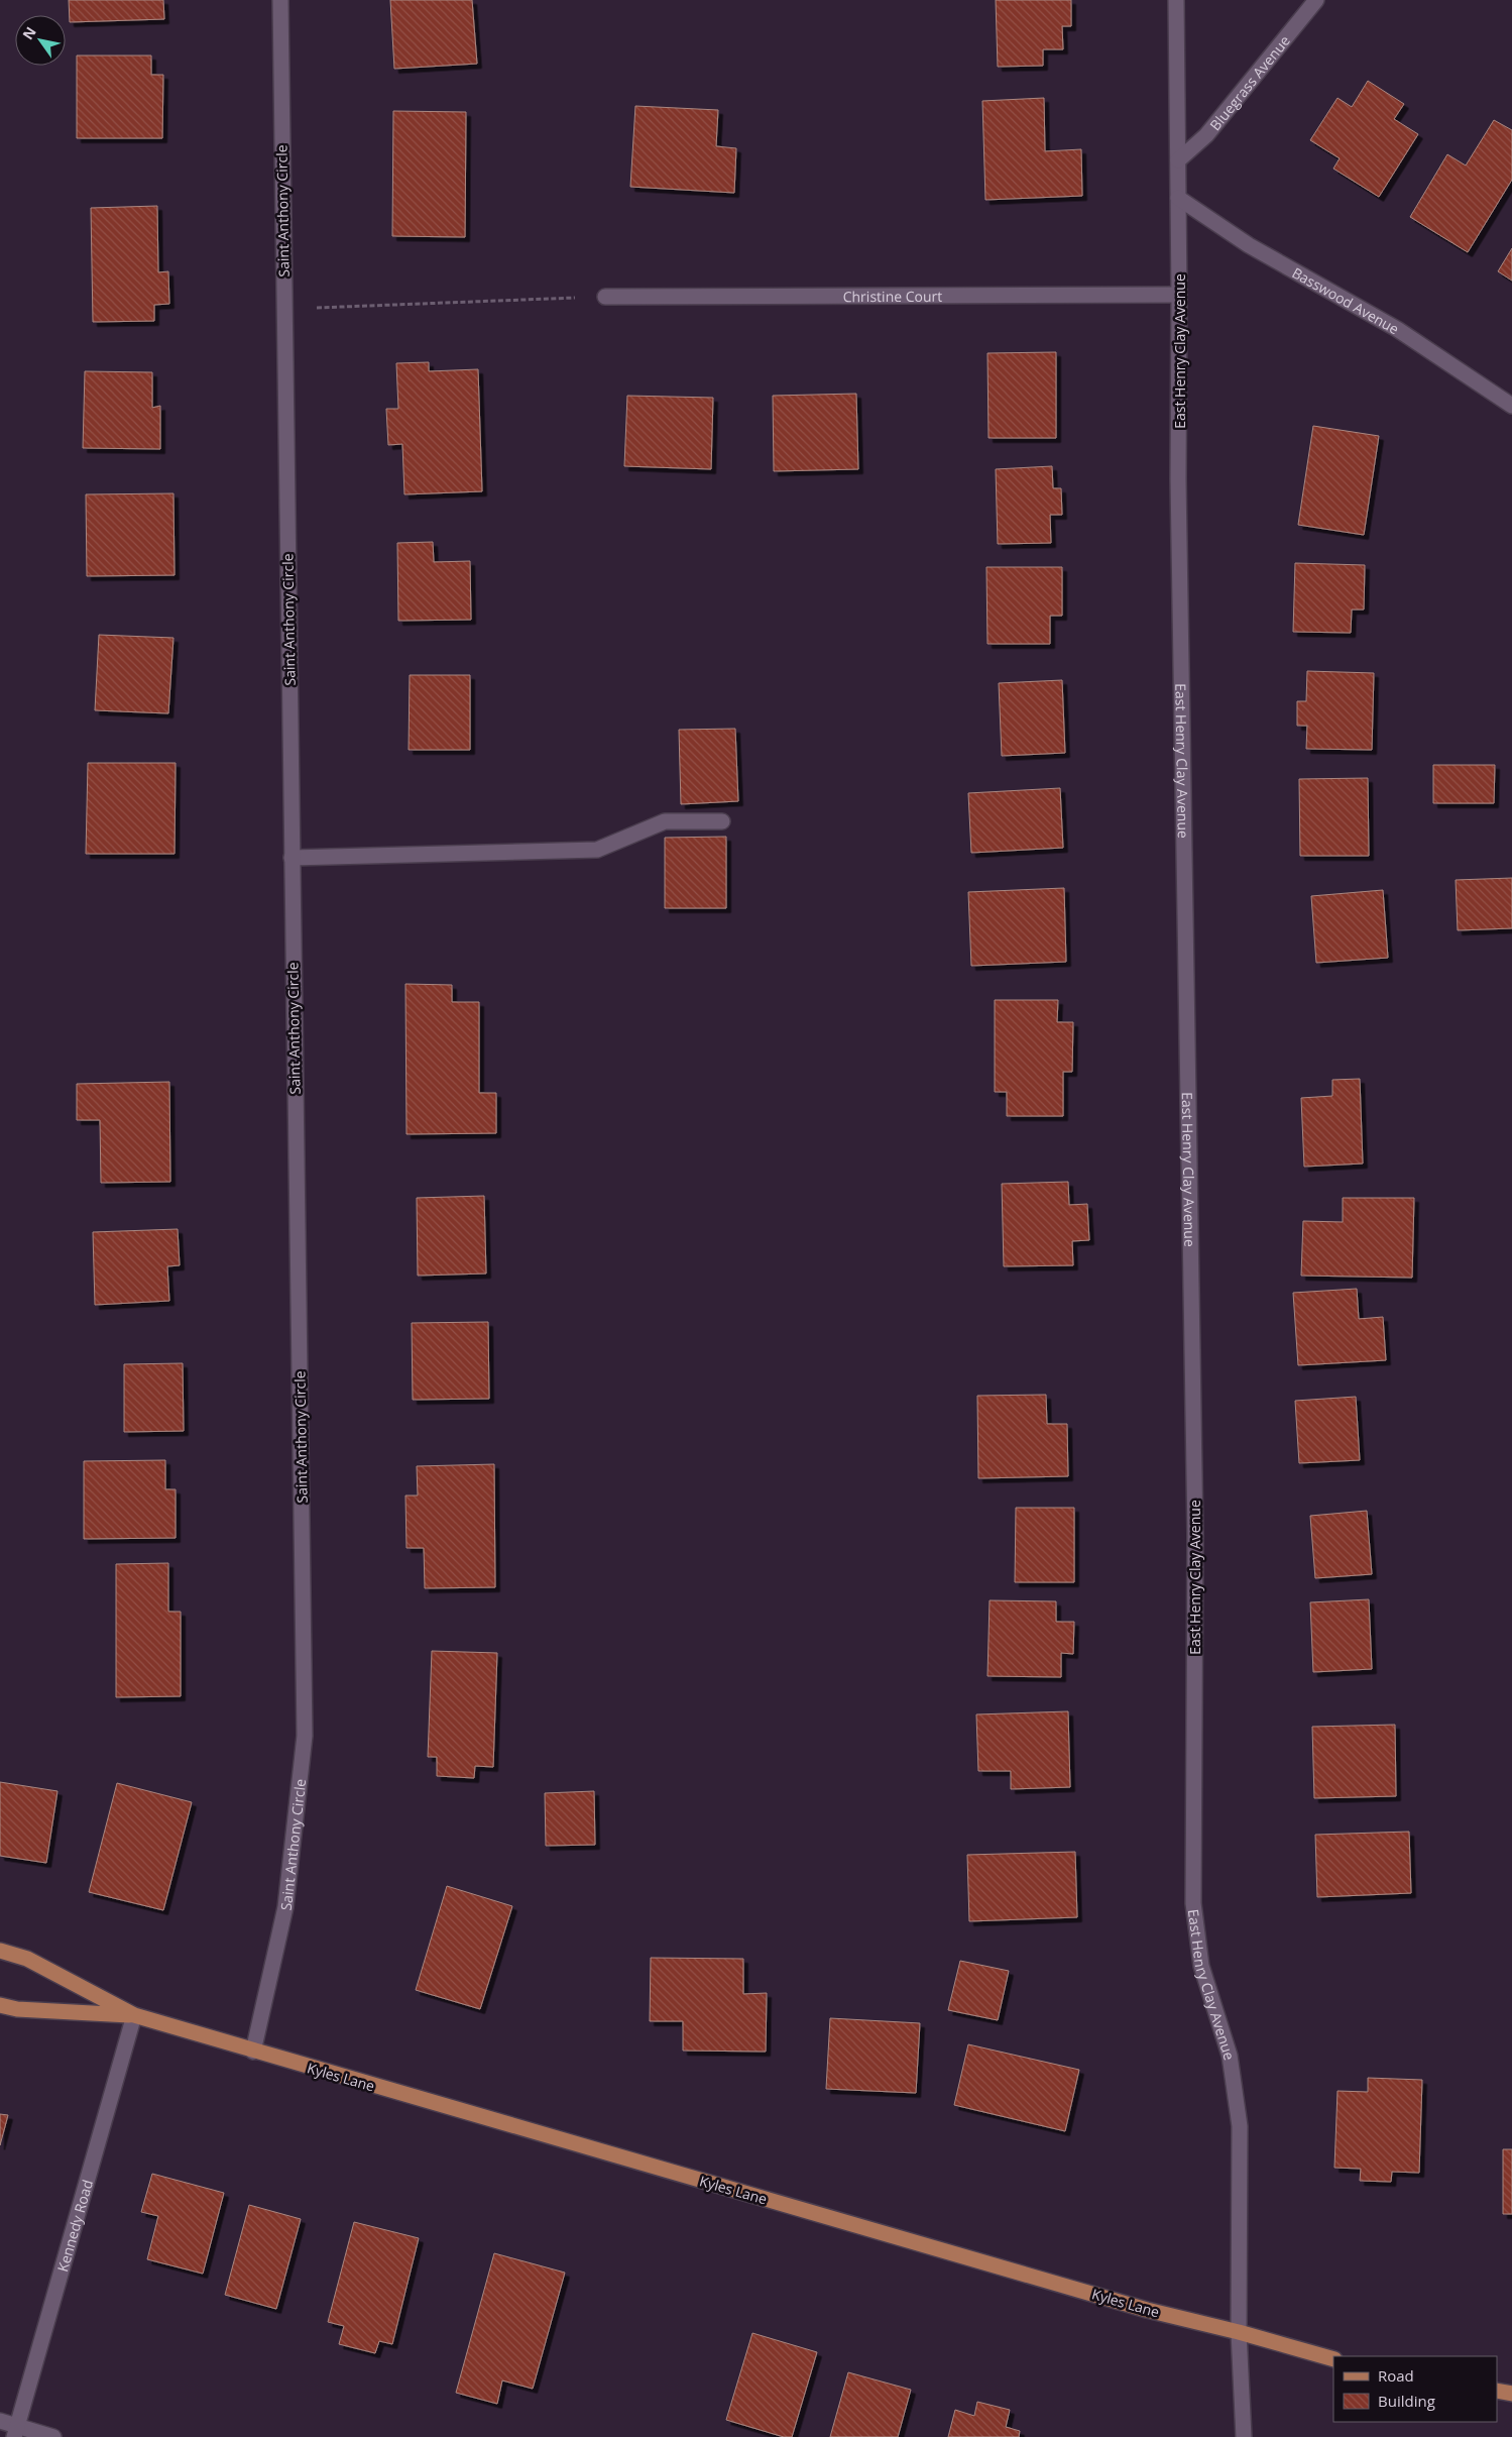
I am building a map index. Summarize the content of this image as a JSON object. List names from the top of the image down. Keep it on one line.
{"streets":{"main road":["Kyles Lane"],"street":["Bluegrass Avenue","Saint Anthony Circle","Christine Court","Basswood Avenue","East Henry Clay Avenue","Kennedy Road"]},"crossings":[["Bluegrass Avenue","East Henry Clay Avenue"],["Saint Anthony Circle","Kyles Lane"],["Christine Court","East Henry Clay Avenue"],["Basswood Avenue","East Henry Clay Avenue"],["East Henry Clay Avenue","Kyles Lane"],["Kyles Lane","Kennedy Road"]],"legend":["Road","Building"],"north":"top left"}
